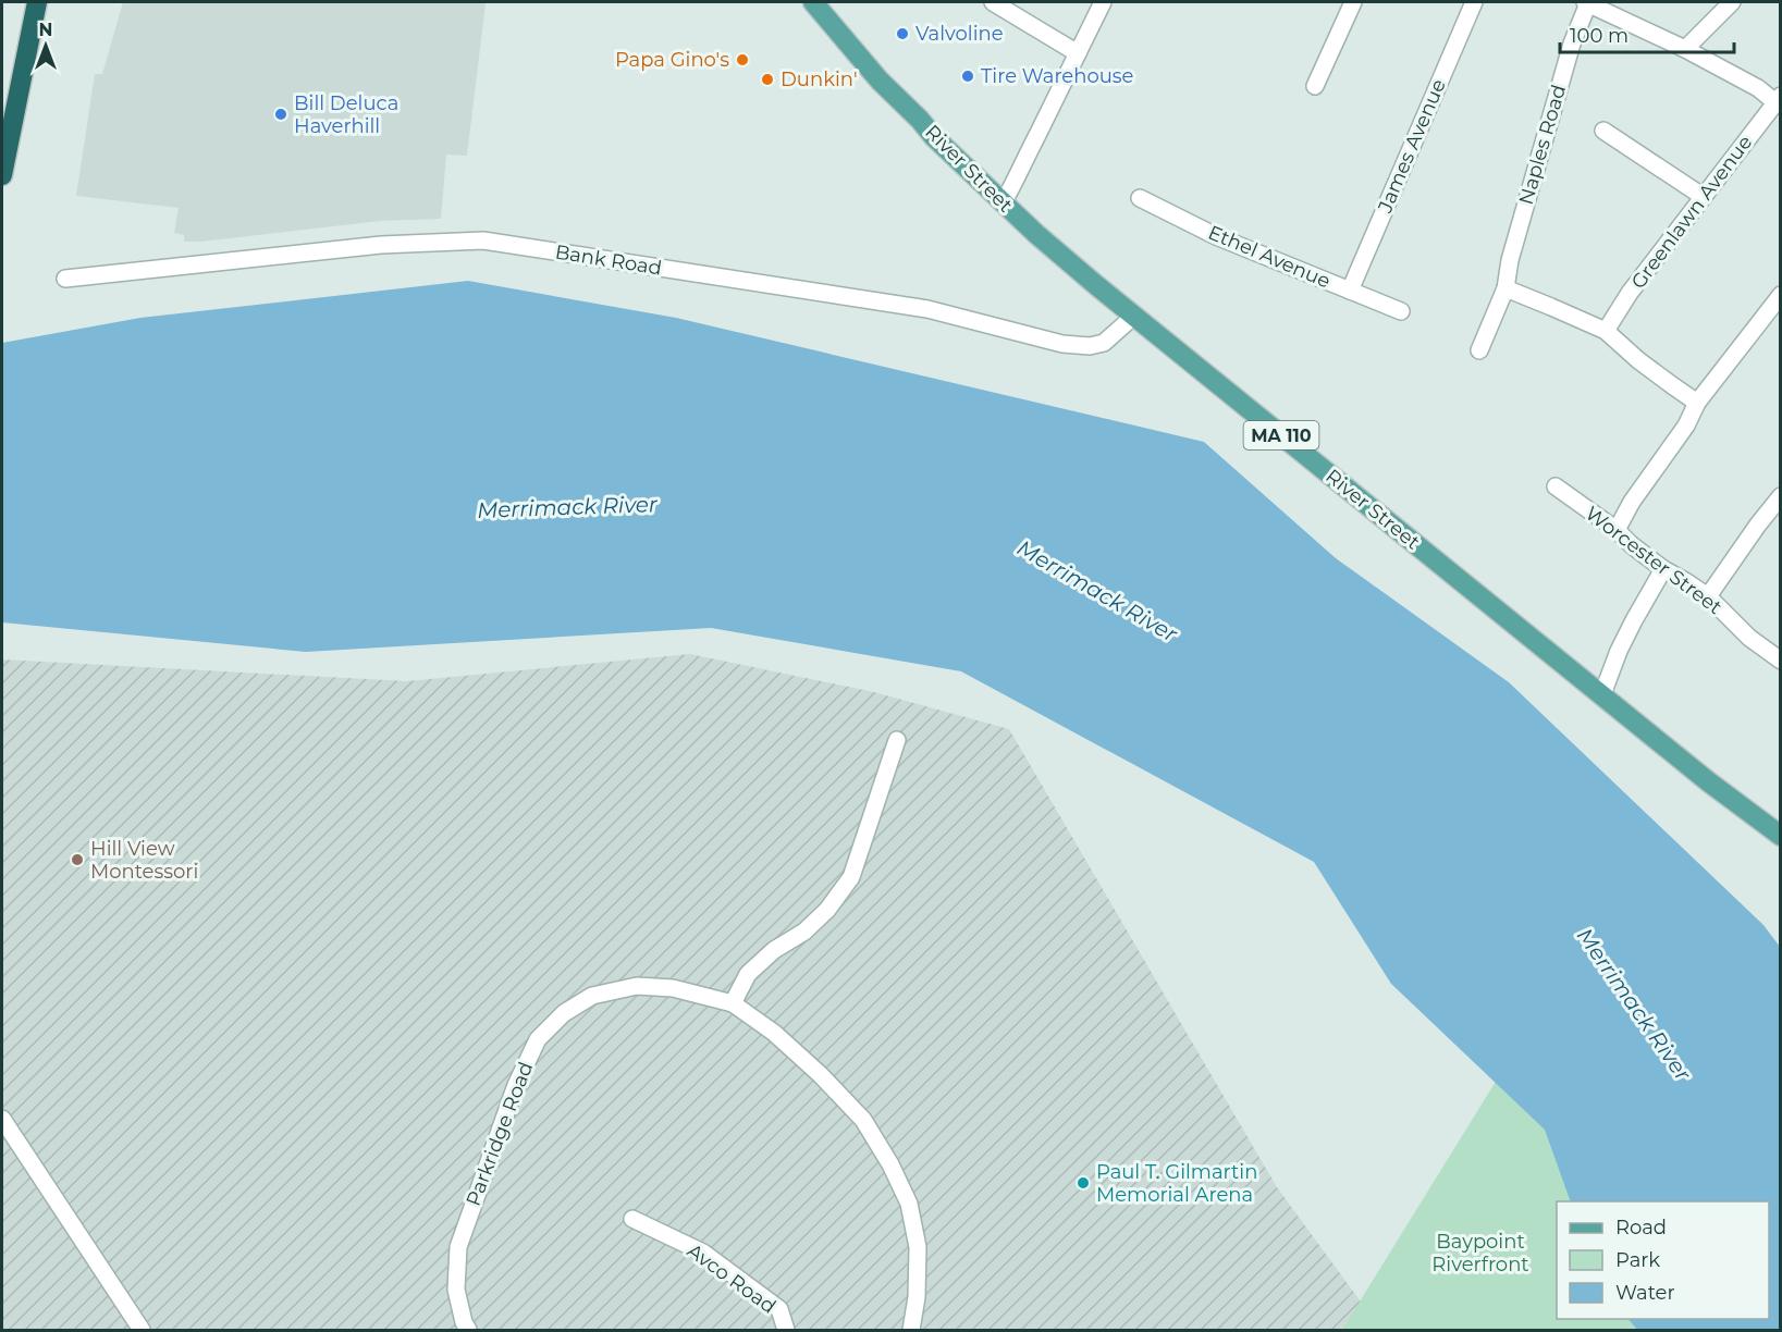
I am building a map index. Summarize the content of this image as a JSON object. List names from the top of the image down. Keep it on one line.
{"streets":{"main road":["River Street","MA 110"],"street":["Naples Road","James Avenue","Greenlawn Avenue","Ethel Avenue","Bank Road","Worcester Street","Parkridge Road","Avco Road"]},"crossings":[["James Avenue","Ethel Avenue"],["River Street","Bank Road"]],"water":["Merrimack River"],"parks":["Baypoint Riverfront"],"places":["Valvoline","Papa Gino's","Tire Warehouse","Dunkin'","Bill Deluca Haverhill","Hill View Montessori","Paul T. Gilmartin Memorial Arena"],"legend":["Road","Park","Water"],"scale_bar":"100 m","north":"top"}
